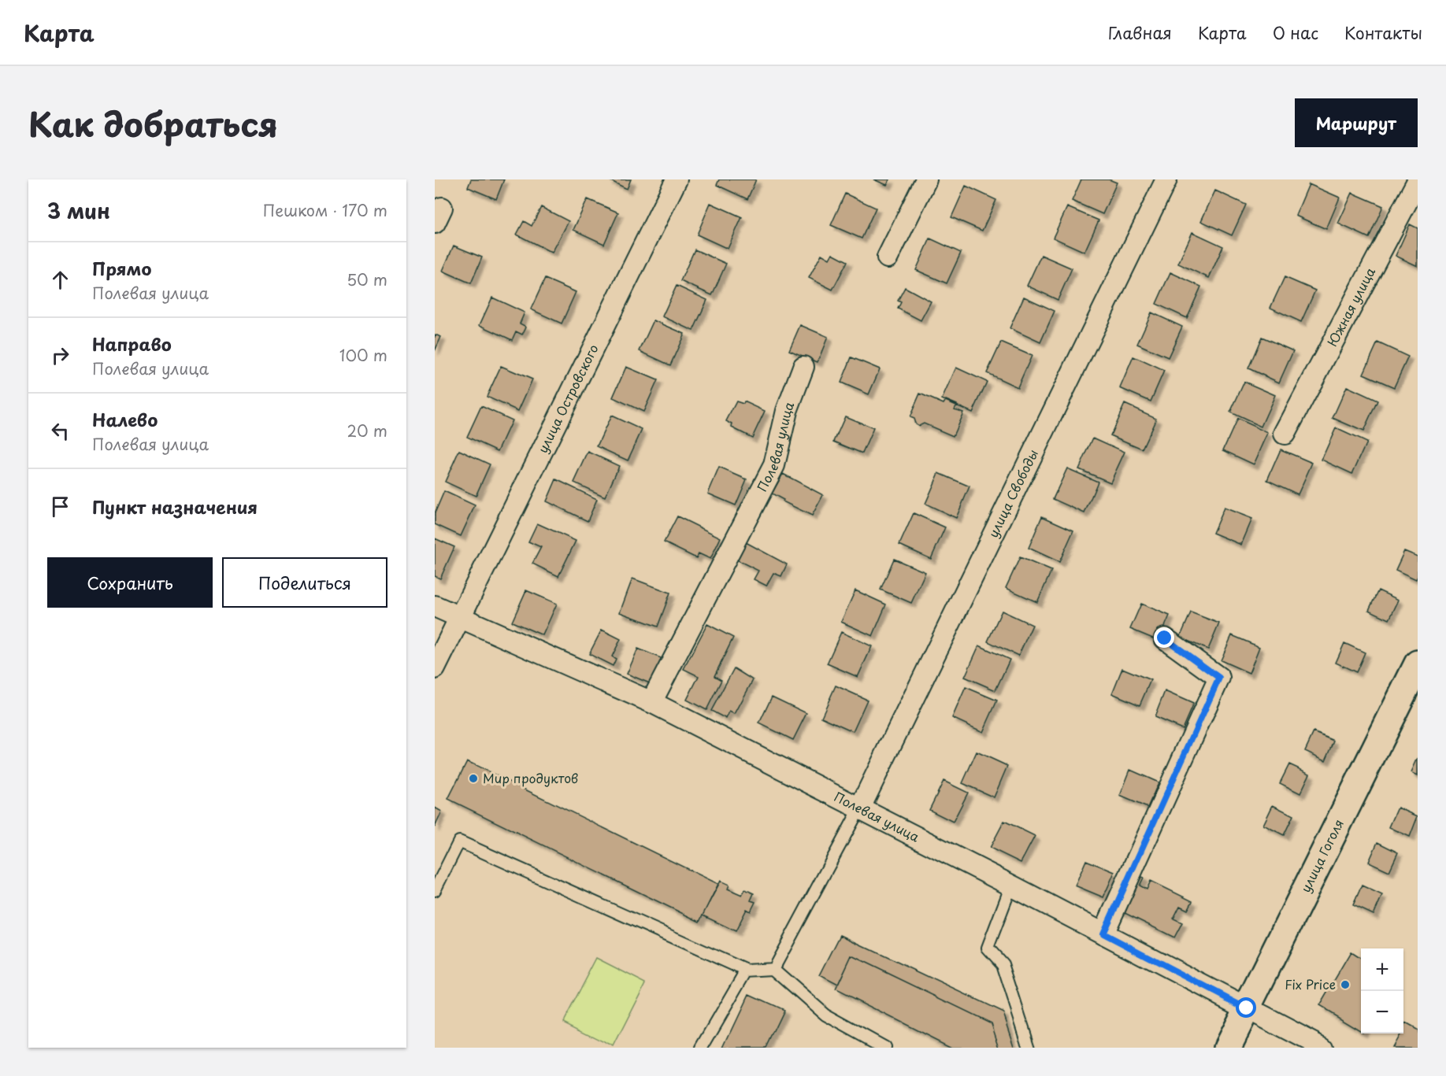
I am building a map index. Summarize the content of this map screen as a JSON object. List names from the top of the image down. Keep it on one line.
{"streets":{"main road":["улица Гоголя"],"street":["Южная улица","улица Островского","Полевая улица","улица Свободы"]},"crossings":[["улица Островского","Полевая улица"],["Полевая улица","улица Свободы"],["Полевая улица","улица Гоголя"]],"places":["Мир продуктов","Fix Price"],"page":{"header":"Карта","nav":["Главная","Карта","О нас","Контакты"],"title":"Как добраться","buttons":["Маршрут",["Сохранить","Поделиться"]],"heading":["3 мин","Пешком · 170 m"],"list":[["Прямо","Полевая улица","50 m"],["Направо","Полевая улица","100 m"],["Налево","Полевая улица","20 m"],"Пункт назначения"],"map_buttons":["+","−"]}}
